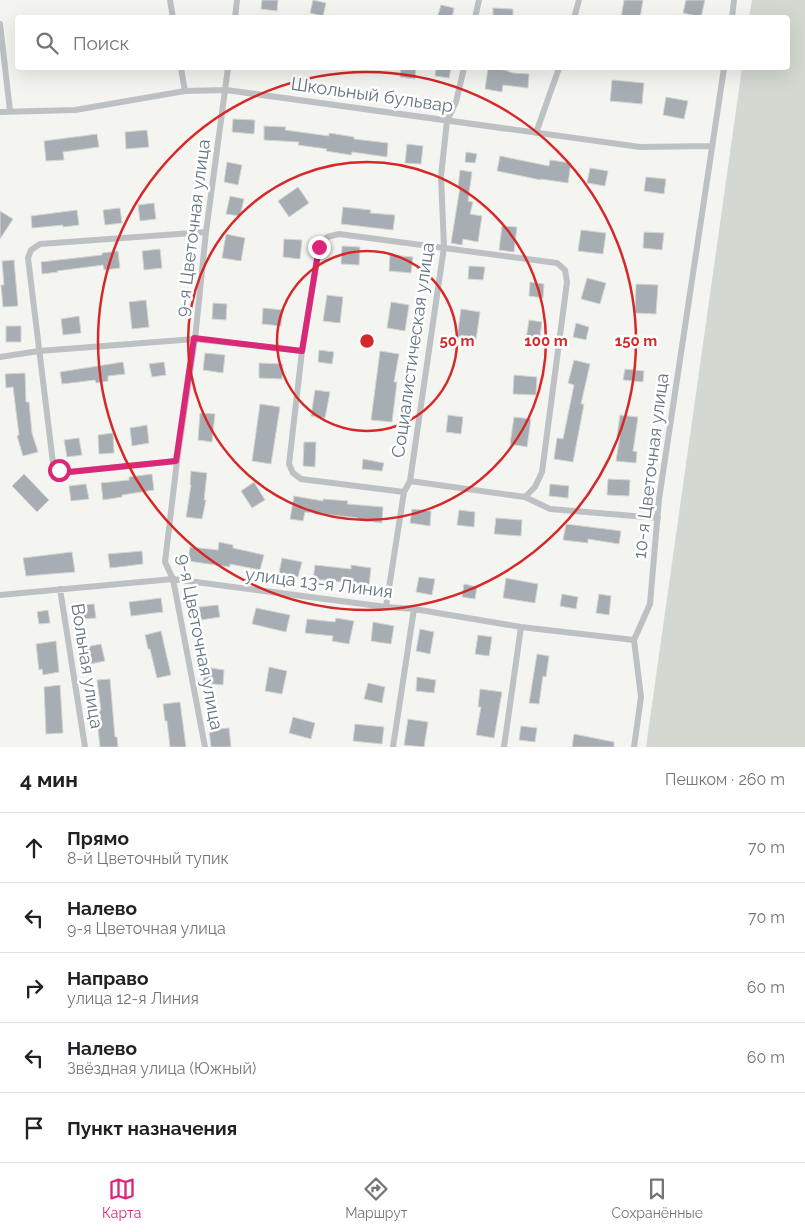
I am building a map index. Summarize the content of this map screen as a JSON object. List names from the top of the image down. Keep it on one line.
{"streets":{"lane":["Школьный бульвар","9-я Цветочная улица","Социалистическая улица","10-я Цветочная улица","улица 13-я Линия","Вольная улица"]},"crossings":[["Школьный бульвар","9-я Цветочная улица"],["Школьный бульвар","Социалистическая улица"],["Школьный бульвар","10-я Цветочная улица"],["9-я Цветочная улица","улица 13-я Линия"],["Социалистическая улица","улица 13-я Линия"],["10-я Цветочная улица","улица 13-я Линия"],["улица 13-я Линия","Вольная улица"]],"page":{"search":"Поиск","heading":["4 мин","Пешком · 260 m"],"list":[["Прямо","8-й Цветочный тупик","70 m"],["Налево","9-я Цветочная улица","70 m"],["Направо","улица 12-я Линия","60 m"],["Налево","Звёздная улица (Южный)","60 m"],"Пункт назначения"],"nav":["Карта","Маршрут","Сохранённые"]},"rings":["50 m","100 m","150 m"]}
